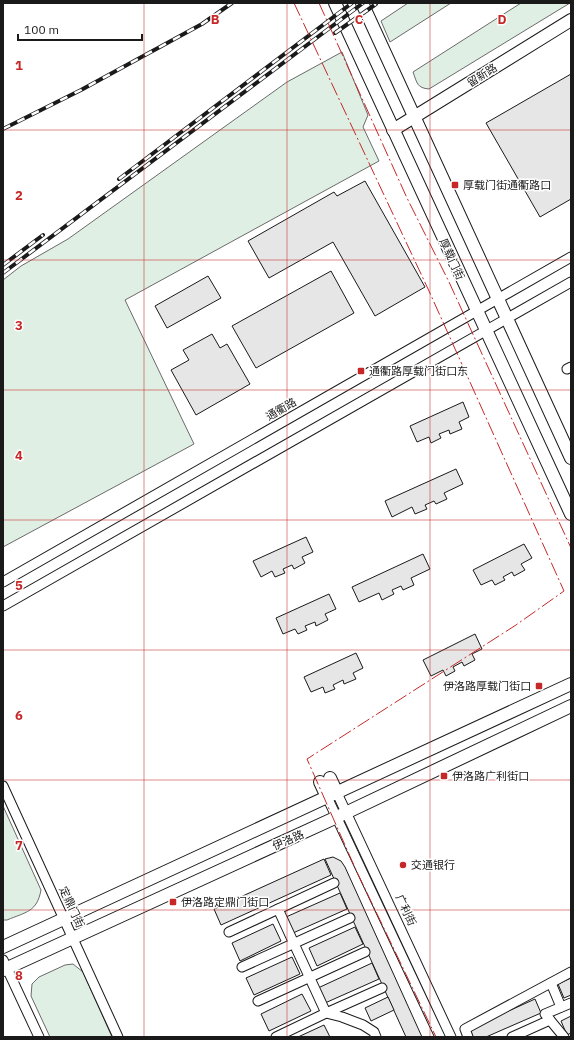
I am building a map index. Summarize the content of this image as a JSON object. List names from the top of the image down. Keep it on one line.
{"streets":{"main road":["留新路","厚载门街","伊洛路"],"street":["通衢路","定鼎门街","广利街"]},"crossings":[["留新路","厚载门街"],["厚载门街","通衢路"],["伊洛路","定鼎门街"],["伊洛路","广利街"]],"places":{"transit":["厚载门街通衢路口","通衢路厚载门街口东","伊洛路厚载门街口","伊洛路广利街口","伊洛路定鼎门街口"],"other":["交通银行"]},"scale_bar":"100 m","grid":{"columns":["B","C","D"],"rows":["1","2","3","4","5","6","7","8"]}}
